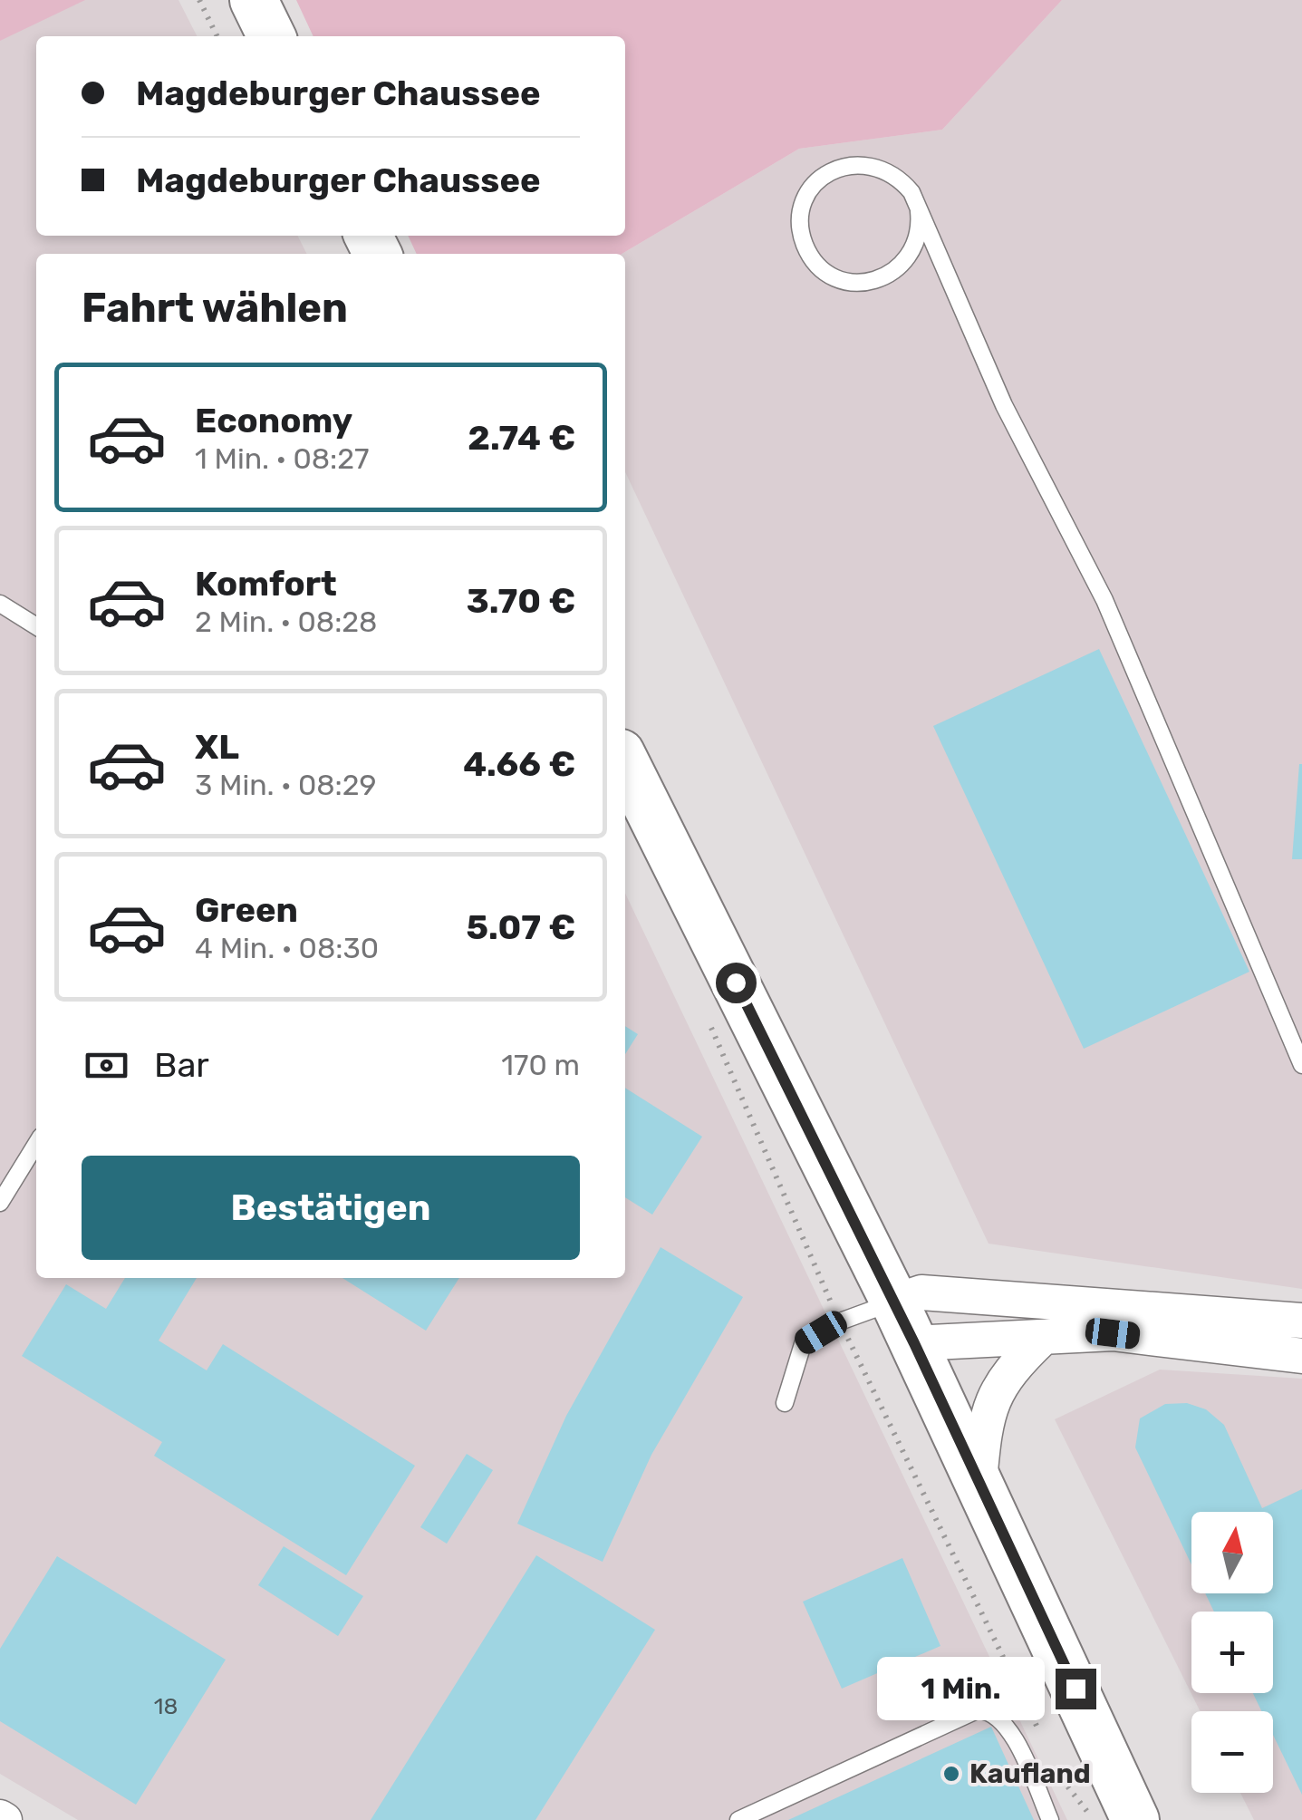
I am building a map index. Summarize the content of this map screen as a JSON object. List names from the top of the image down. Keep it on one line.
{"places":["Kaufland"],"house_numbers":["18"],"north":"top","page":{"banner":["Magdeburger Chaussee","Magdeburger Chaussee"],"heading":"Fahrt wählen","list":[{"name":"Economy","note":"1 Min. · 08:27","value":"2.74 €"},{"name":"Komfort","note":"2 Min. · 08:28","value":"3.70 €"},{"name":"XL","note":"3 Min. · 08:29","value":"4.66 €"},{"name":"Green","note":"4 Min. · 08:30","value":"5.07 €"}],"pay":["Bar","170 m"],"buttons":"Bestätigen","map_buttons":["+","−"],"bubble":"1 Min."}}
